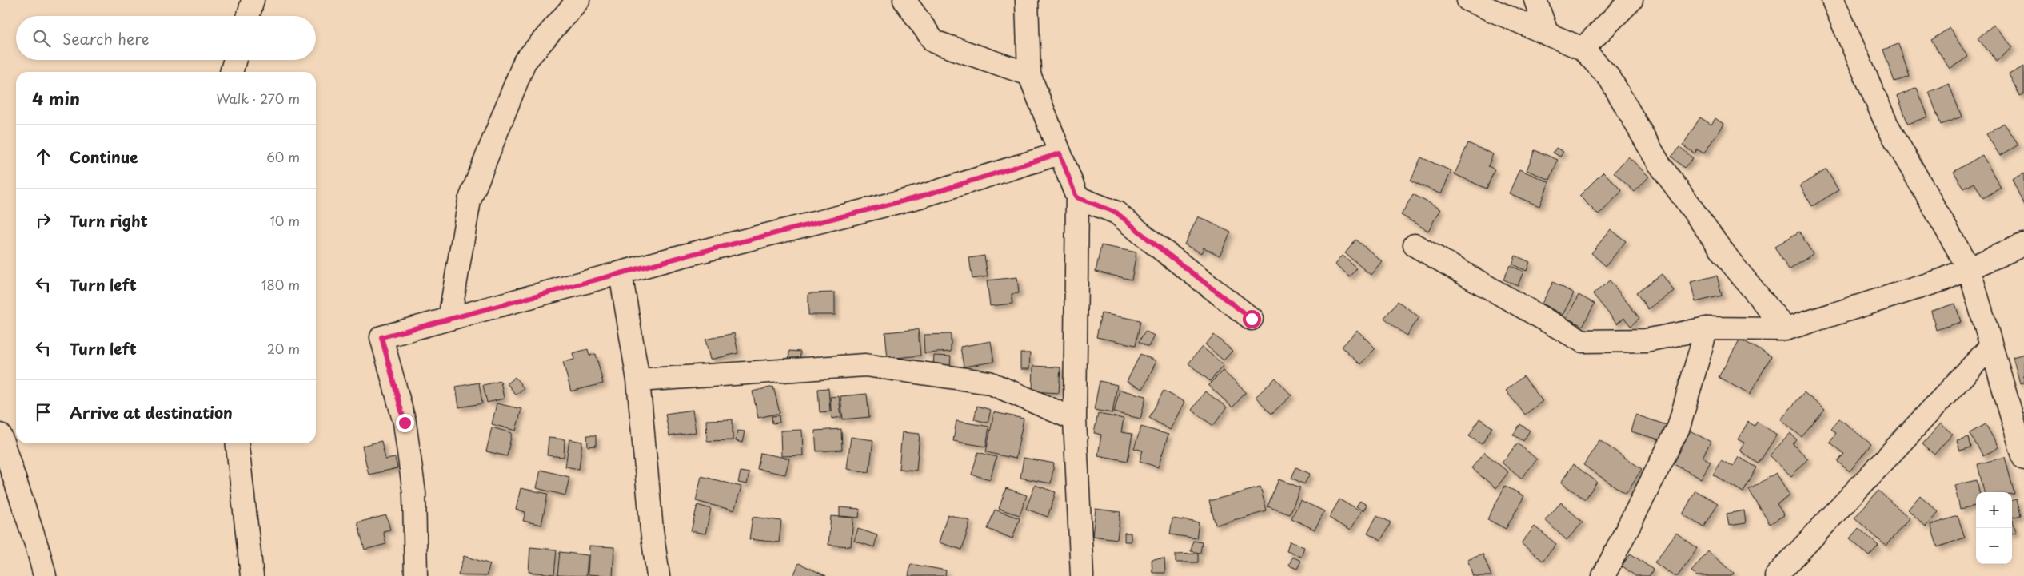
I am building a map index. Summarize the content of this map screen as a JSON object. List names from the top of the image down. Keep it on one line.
{"page":{"search":"Search here","heading":["4 min","Walk · 270 m"],"list":[["Continue","60 m"],["Turn right","10 m"],["Turn left","180 m"],["Turn left","20 m"],"Arrive at destination"],"map_buttons":["+","−"]}}
